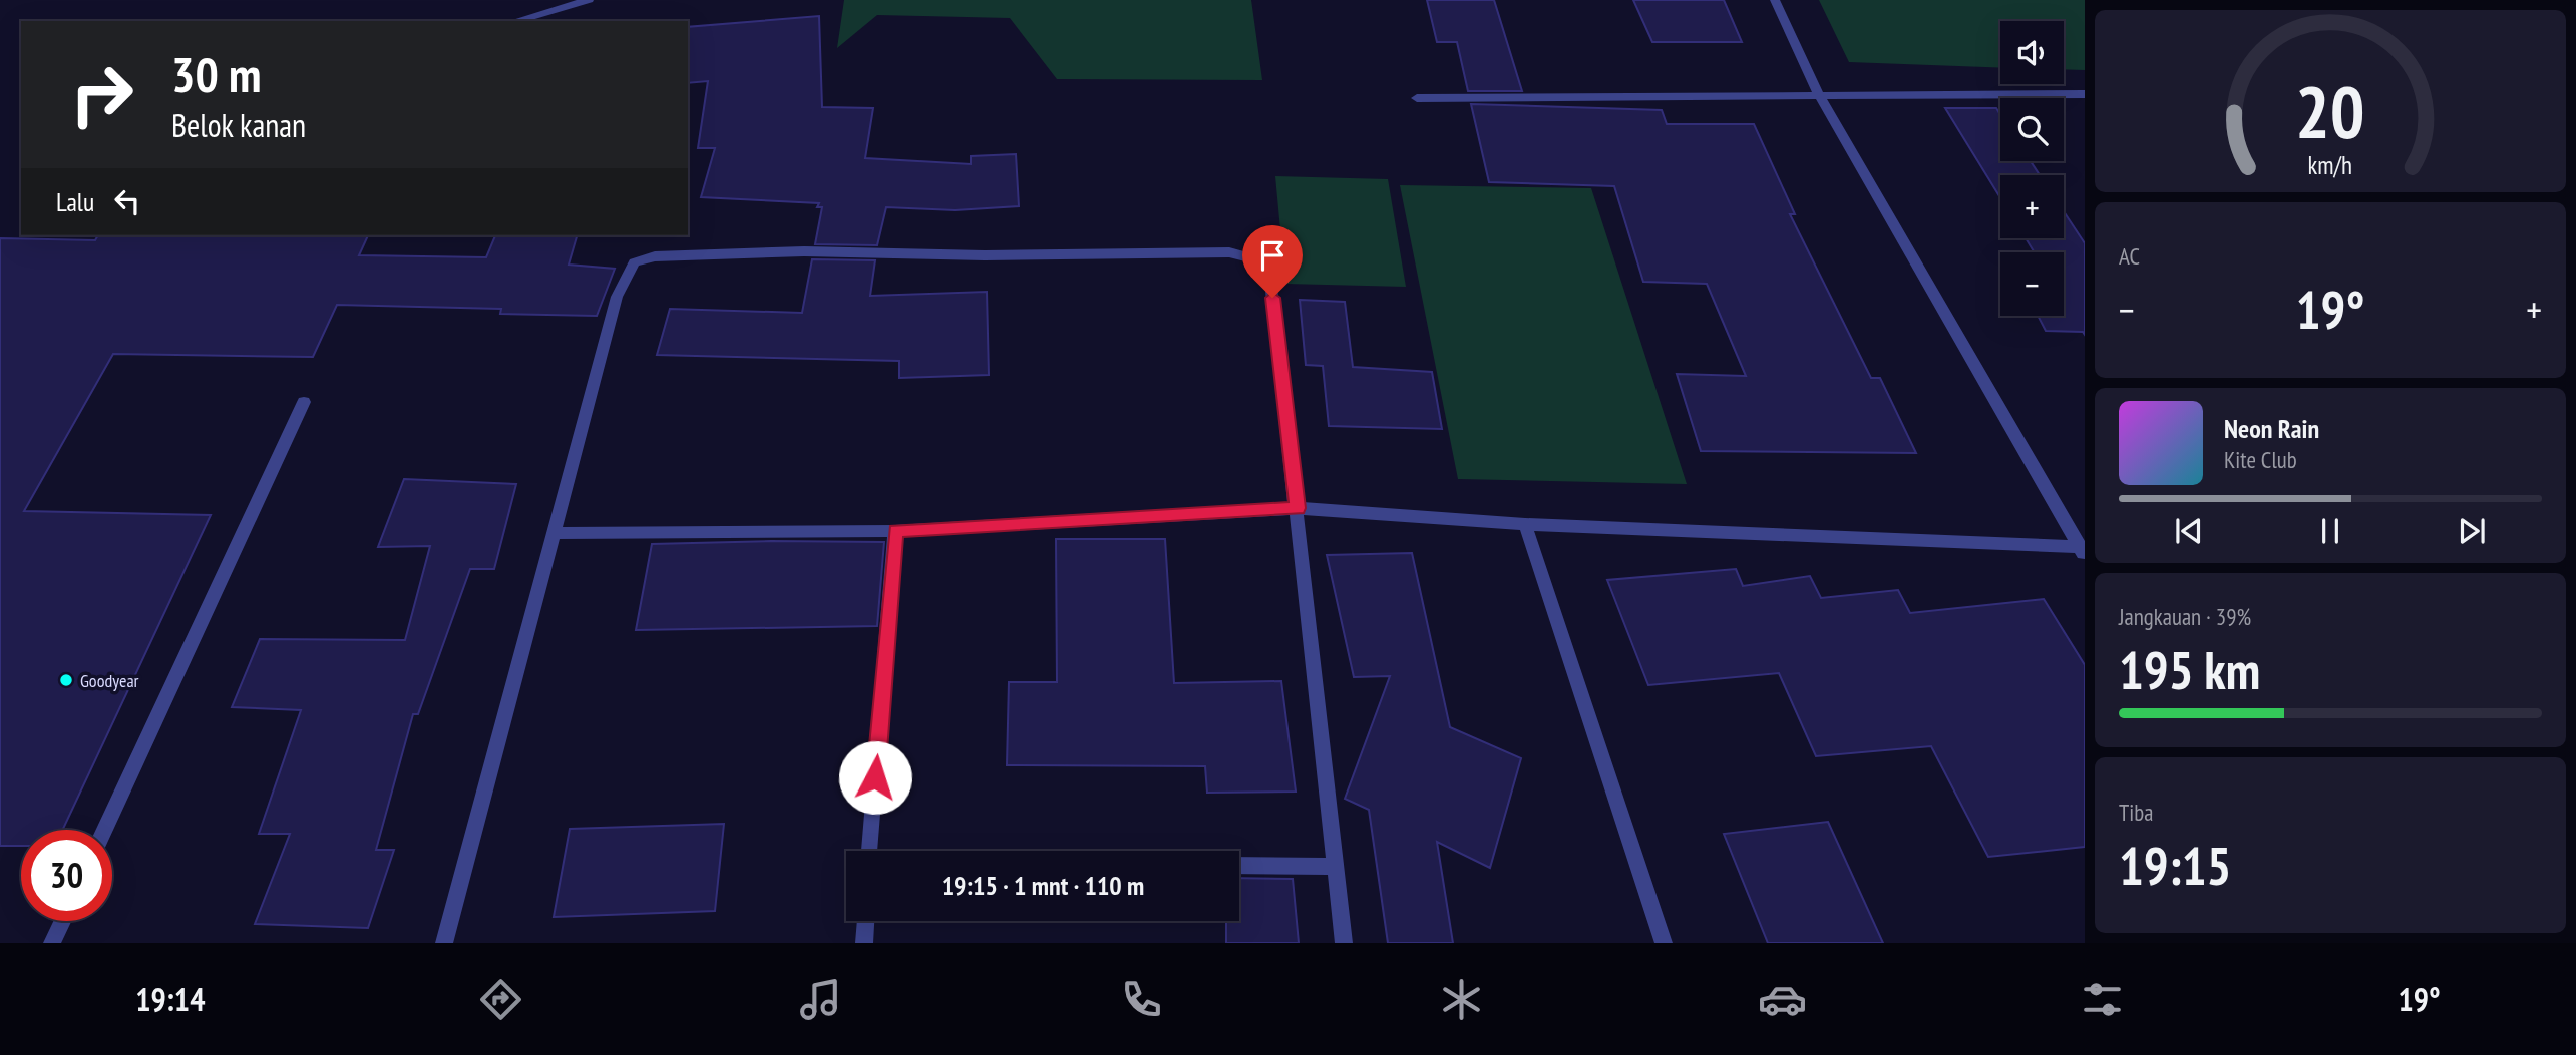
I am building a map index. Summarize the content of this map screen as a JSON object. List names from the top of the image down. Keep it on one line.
{"places":["Goodyear"],"page":{"map_buttons":["+","−"],"turn":["30 m","Belok kanan"],"then":"Lalu","tile":["AC",["Jangkauan · 39%","195 km"],["Tiba","19:15"]],"heat":["−","19°","+"],"song":["Neon Rain","Kite Club"],"limit":"30","trip":"19:15 · 1 mnt · 110 m","tabs":["19:14","19°"],"gauge":["20","km/h"]}}
